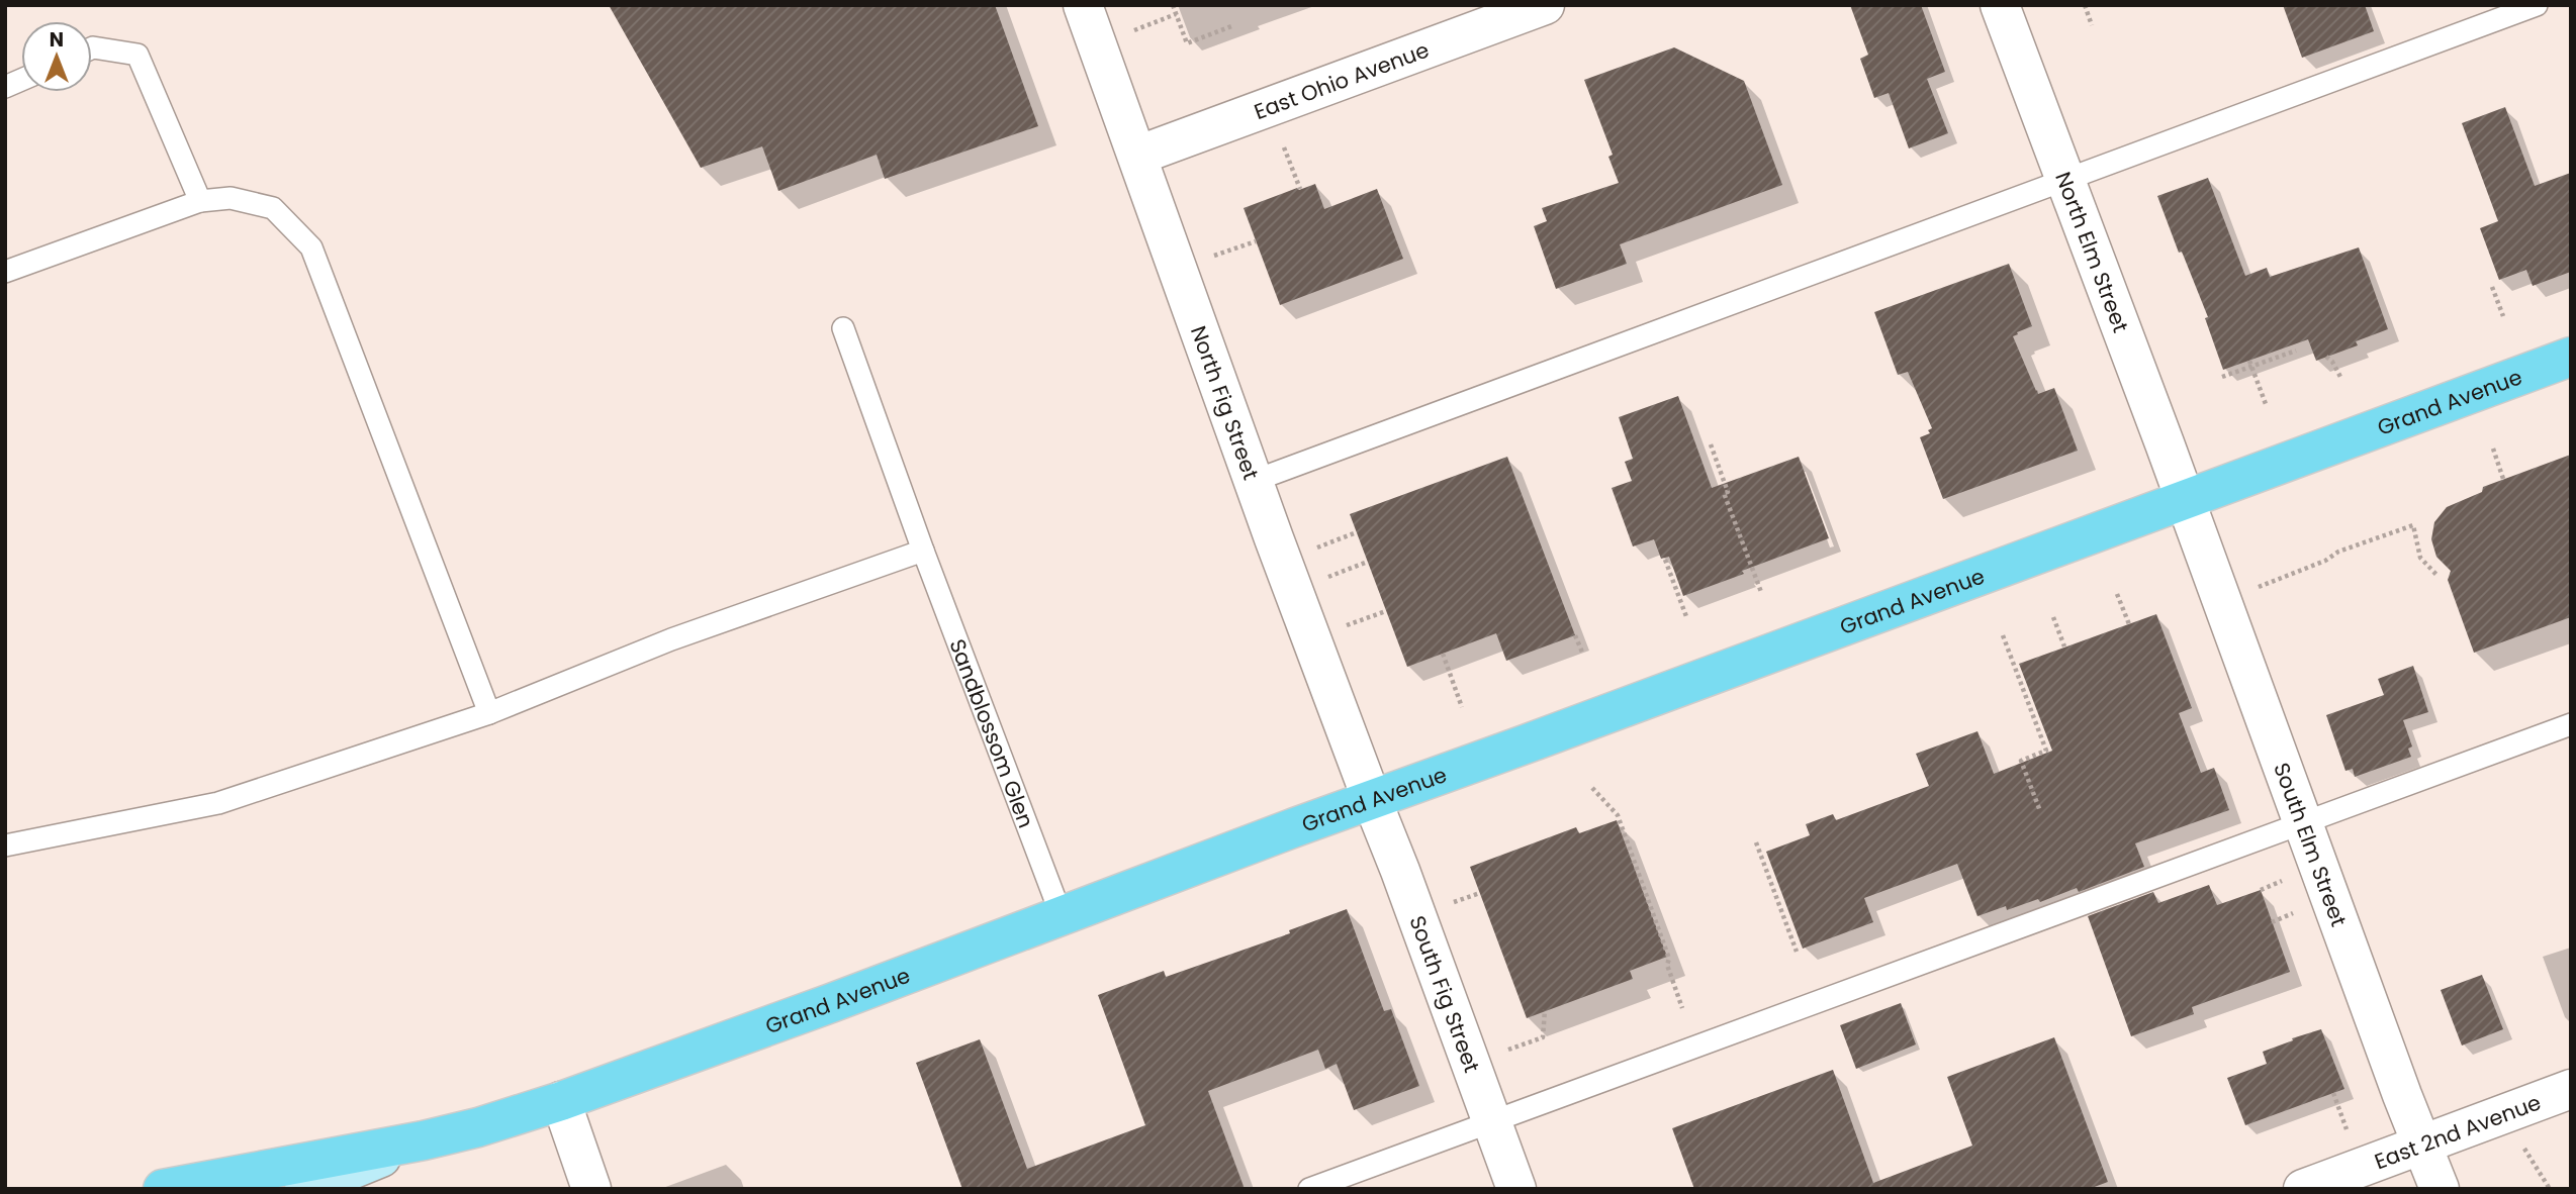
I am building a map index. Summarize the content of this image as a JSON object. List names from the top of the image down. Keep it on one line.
{"streets":{"main road":["Grand Avenue"],"street":["East Ohio Avenue","North Elm Street","North Fig Street","South Elm Street","South Fig Street","East 2nd Avenue"],"lane":["Sandblossom Glen"]},"crossings":[["East Ohio Avenue","North Fig Street"],["North Elm Street","Grand Avenue"],["North Elm Street","South Elm Street"],["Grand Avenue","North Fig Street"],["Grand Avenue","Sandblossom Glen"],["Grand Avenue","South Elm Street"],["Grand Avenue","South Fig Street"],["North Fig Street","South Fig Street"],["South Elm Street","East 2nd Avenue"]],"north":"top"}
